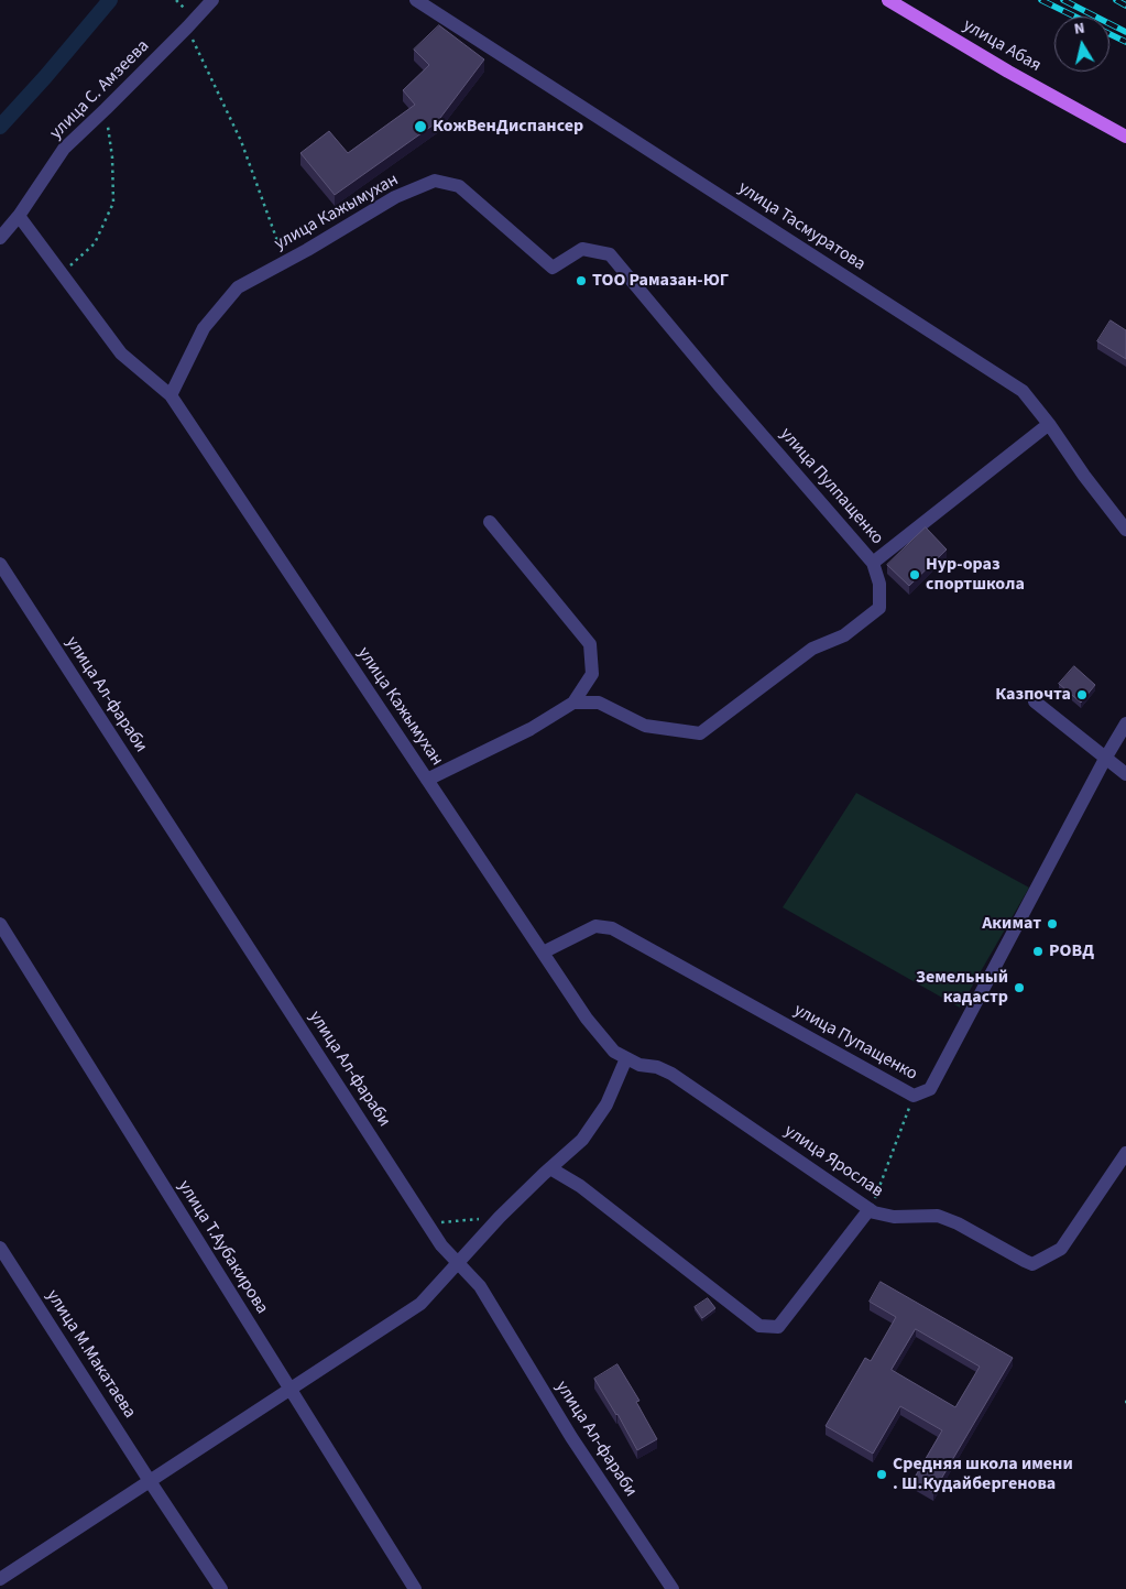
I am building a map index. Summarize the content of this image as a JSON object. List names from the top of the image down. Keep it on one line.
{"streets":{"main road":["улица Абая"],"street":["улица С. Амзеева","улица Кажымухан","улица Тасмуратова","улица Пулпащенко","улица Ал-фараби","улица Пупащенко","улица Ярослав","улица Т.Аубакирова","улица М.Макатаева"]},"crossings":[["улица С. Амзеева","улица Кажымухан"],["улица Кажымухан","улица Пулпащенко"],["улица Кажымухан","улица Пупащенко"],["улица Кажымухан","улица Ярослав"]],"places":["КожВенДиспансер","ТОО Рамазан-ЮГ","Нур-ораз спортшкола","Казпочта","Акимат","РОВД","Земельный кадастр","Средняя школа имени . Ш.Кудайбергенова"],"north":"top"}
